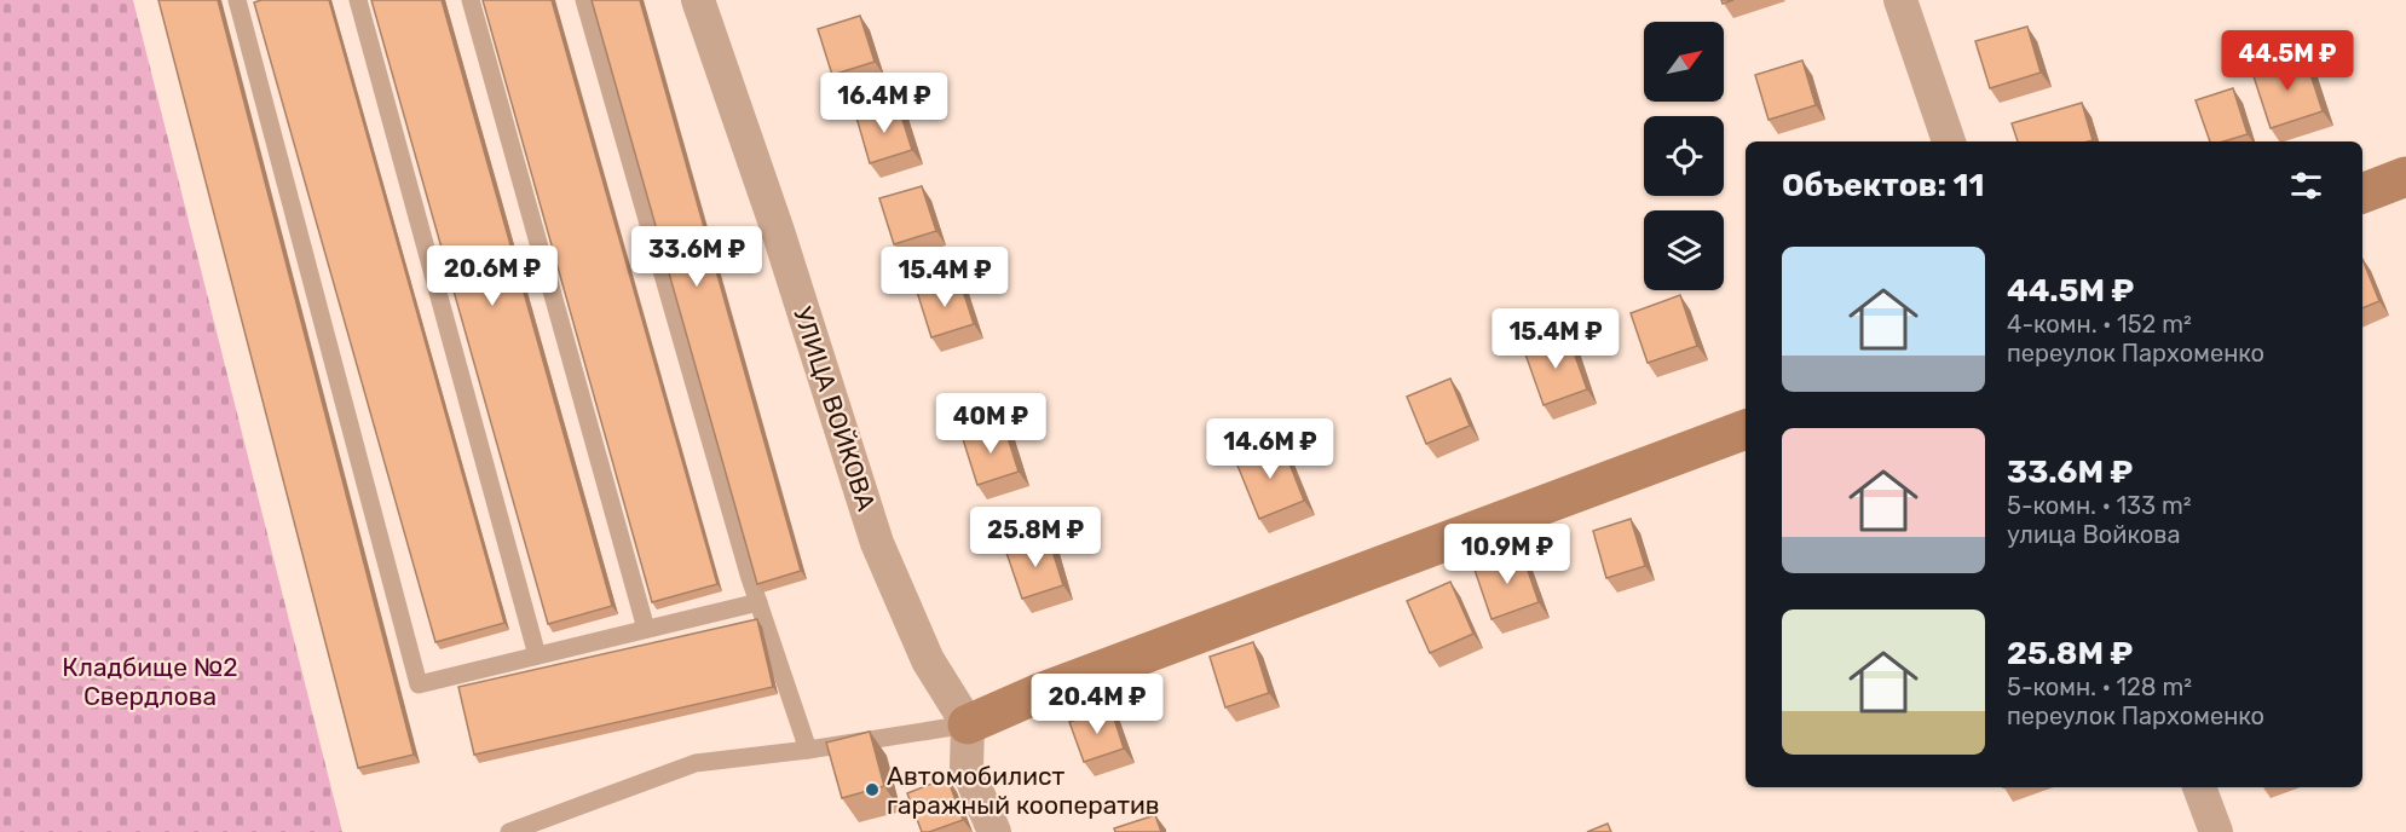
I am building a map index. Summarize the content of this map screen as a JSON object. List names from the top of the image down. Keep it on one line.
{"streets":{"street":["УЛИЦА ВОЙКОВА"]},"parks":["Кладбище №2 Свердлова"],"places":["Автомобилист гаражный кооператив"],"north":"top right","page":{"price":["44.5M ₽","16.4M ₽","33.6M ₽","20.6M ₽","15.4M ₽","15.4M ₽","40M ₽","14.6M ₽","25.8M ₽","10.9M ₽","20.4M ₽"],"heading":"Объектов: 11","list":[{"name":"44.5M ₽","note":"4-комн. · 152 m² · переулок Пархоменко"},{"name":"33.6M ₽","note":"5-комн. · 133 m² · улица Войкова"},{"name":"25.8M ₽","note":"5-комн. · 128 m² · переулок Пархоменко"}]}}
